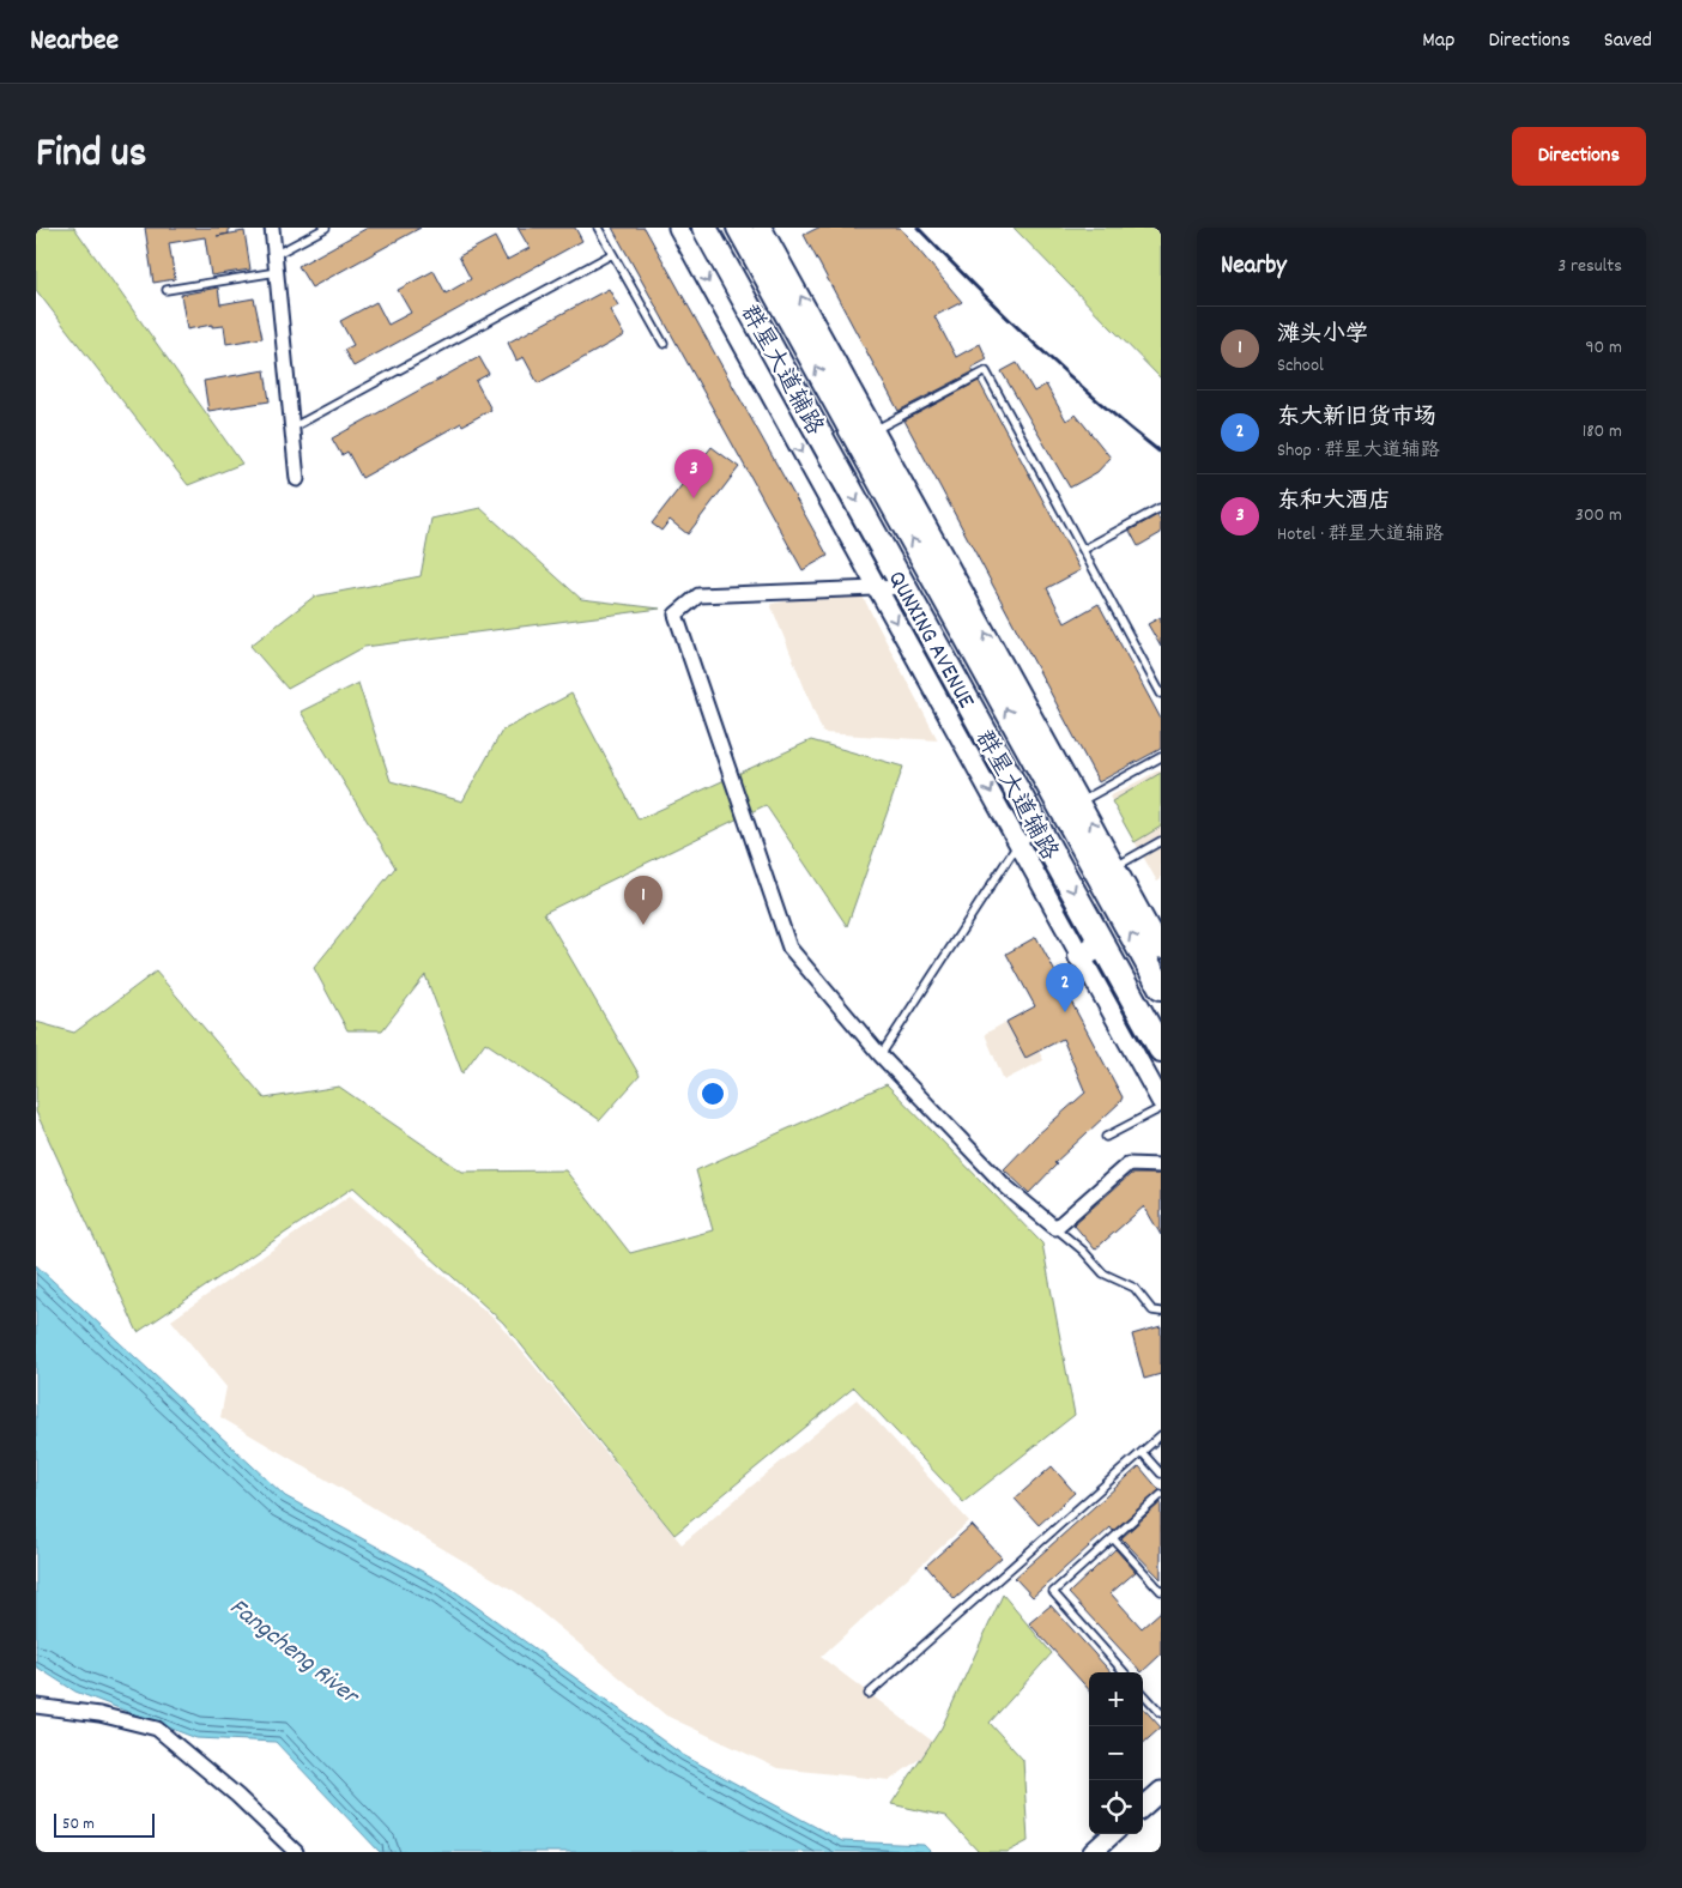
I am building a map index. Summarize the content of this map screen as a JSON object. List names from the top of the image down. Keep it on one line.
{"streets":{"highway":["QUNXING AVENUE"],"street":["群星大道辅路"]},"crossings":[["群星大道辅路","QUNXING AVENUE"]],"water":["Fangcheng River"],"scale_bar":"50 m","page":{"header":"Nearbee","nav":["Map","Directions","Saved"],"title":"Find us","buttons":"Directions","heading":["Nearby","3 results"],"list":[{"mark":"1","name":"滩头小学","note":"School","value":"90 m"},{"mark":"2","name":"东大新旧货市场","note":"Shop · 群星大道辅路","value":"180 m"},{"mark":"3","name":"东和大酒店","note":"Hotel · 群星大道辅路","value":"300 m"}],"pins":["3","1","2"],"map_buttons":["+","−"],"scale":"50 m"}}
